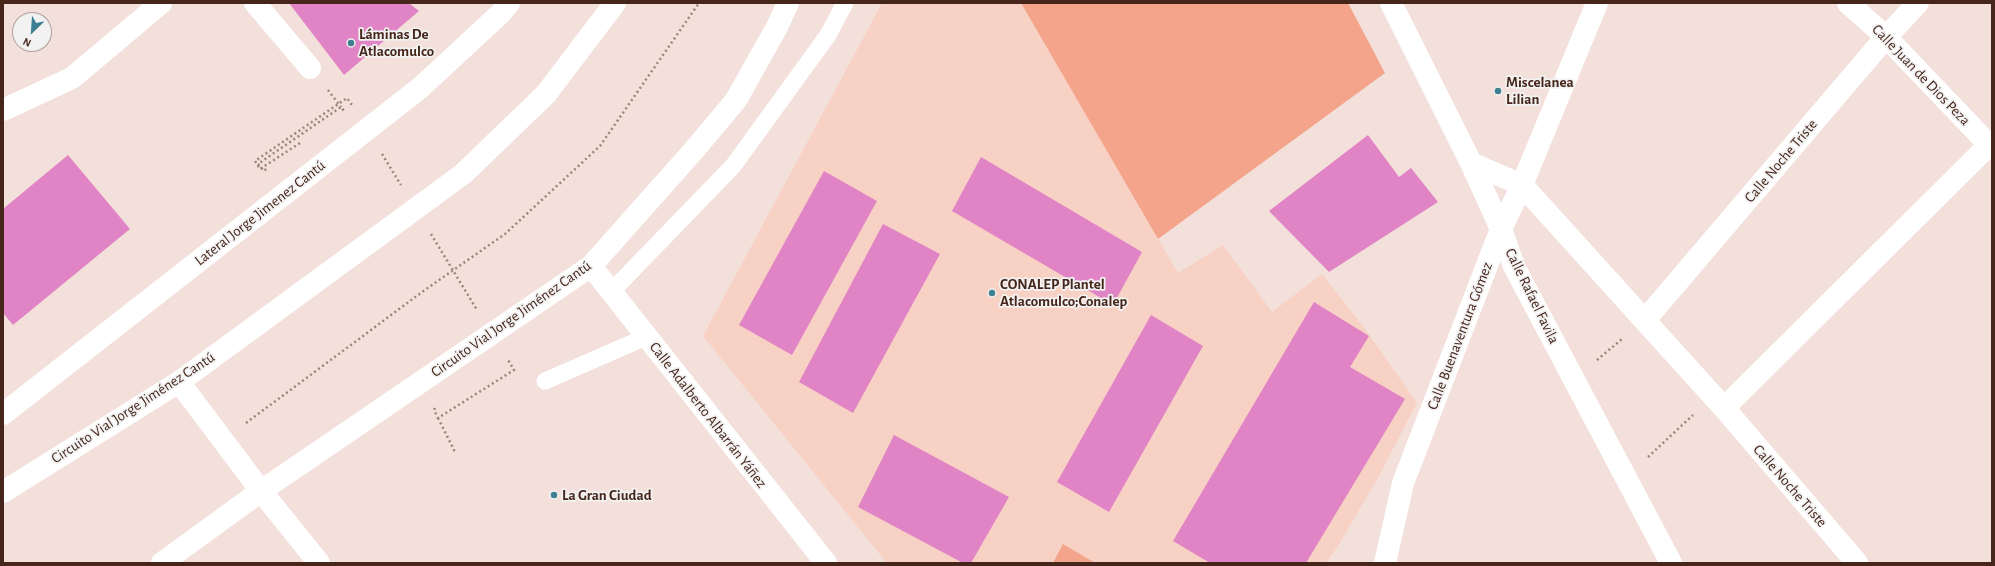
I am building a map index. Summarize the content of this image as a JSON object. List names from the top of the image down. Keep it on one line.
{"streets":{"street":["Calle Juan de Dios Peza","Calle Noche Triste","Lateral Jorge Jimenez Cantú","Calle Rafael Favila","Circuito Vial Jorge Jiménez Cantú","Calle Buenaventura Gómez","Calle Adalberto Albarrán Yáñez"]},"crossings":[["Calle Juan de Dios Peza","Calle Noche Triste"],["Calle Noche Triste","Calle Rafael Favila"],["Calle Noche Triste","Calle Buenaventura Gómez"],["Calle Rafael Favila","Calle Buenaventura Gómez"],["Circuito Vial Jorge Jiménez Cantú","Calle Adalberto Albarrán Yáñez"]],"places":["Láminas De Atlacomulco","Miscelanea Lilian","CONALEP Plantel Atlacomulco;Conalep","La Gran Ciudad"],"north":"bottom left"}
